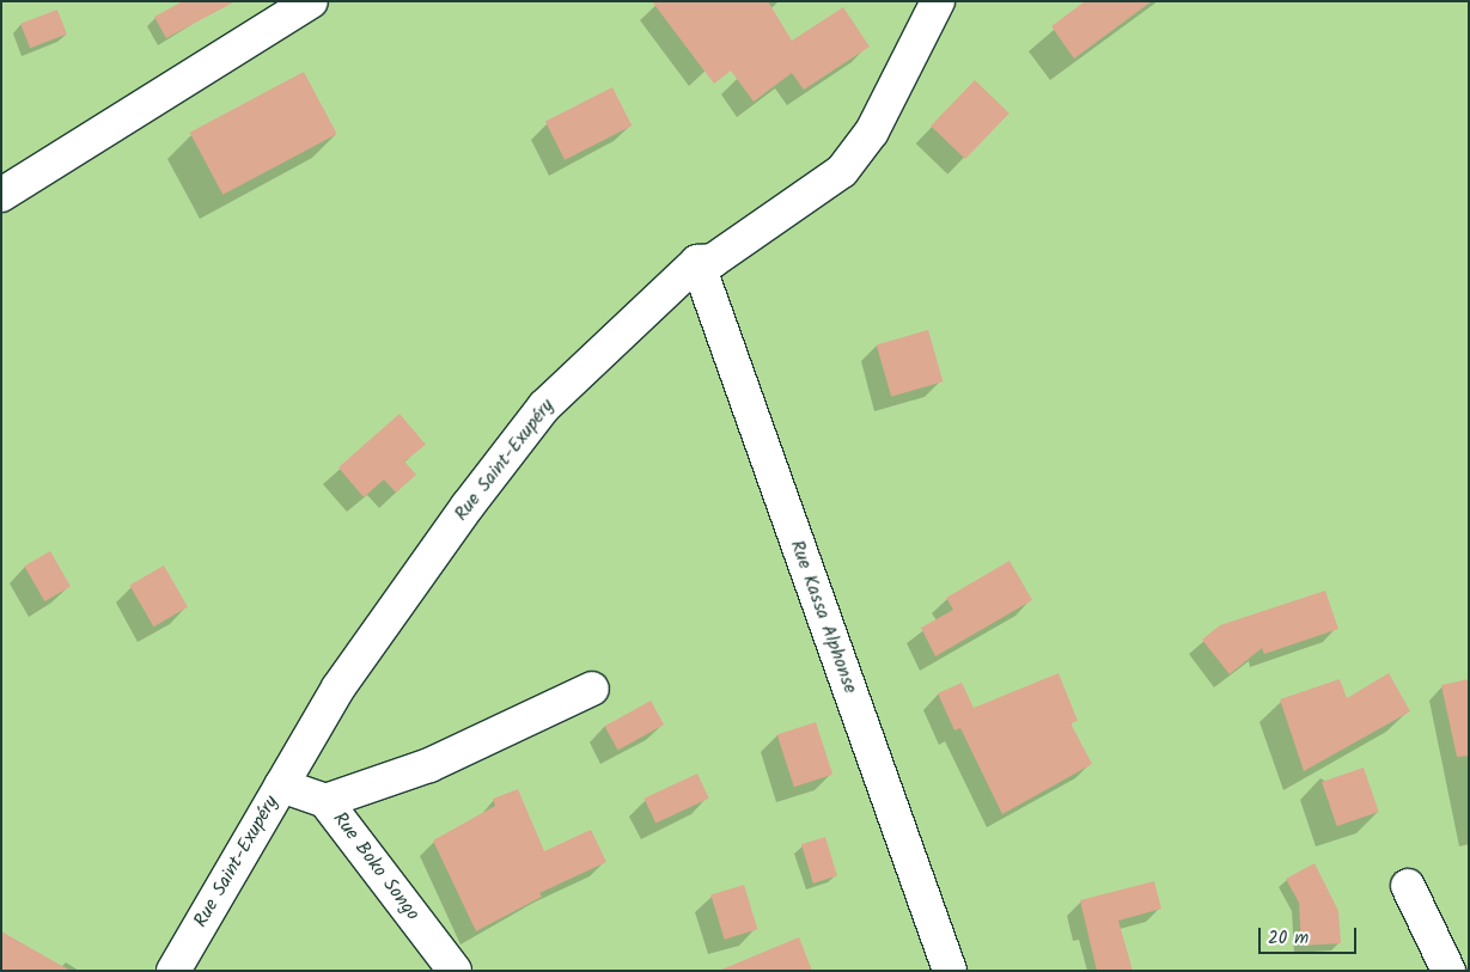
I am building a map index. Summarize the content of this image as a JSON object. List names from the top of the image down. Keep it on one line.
{"streets":{"street":["Rue Saint-Exupéry","Rue Kassa Alphonse","Rue Boko Songo"]},"crossings":[["Rue Saint-Exupéry","Rue Kassa Alphonse"],["Rue Saint-Exupéry","Rue Boko Songo"]],"scale_bar":"20 m"}
